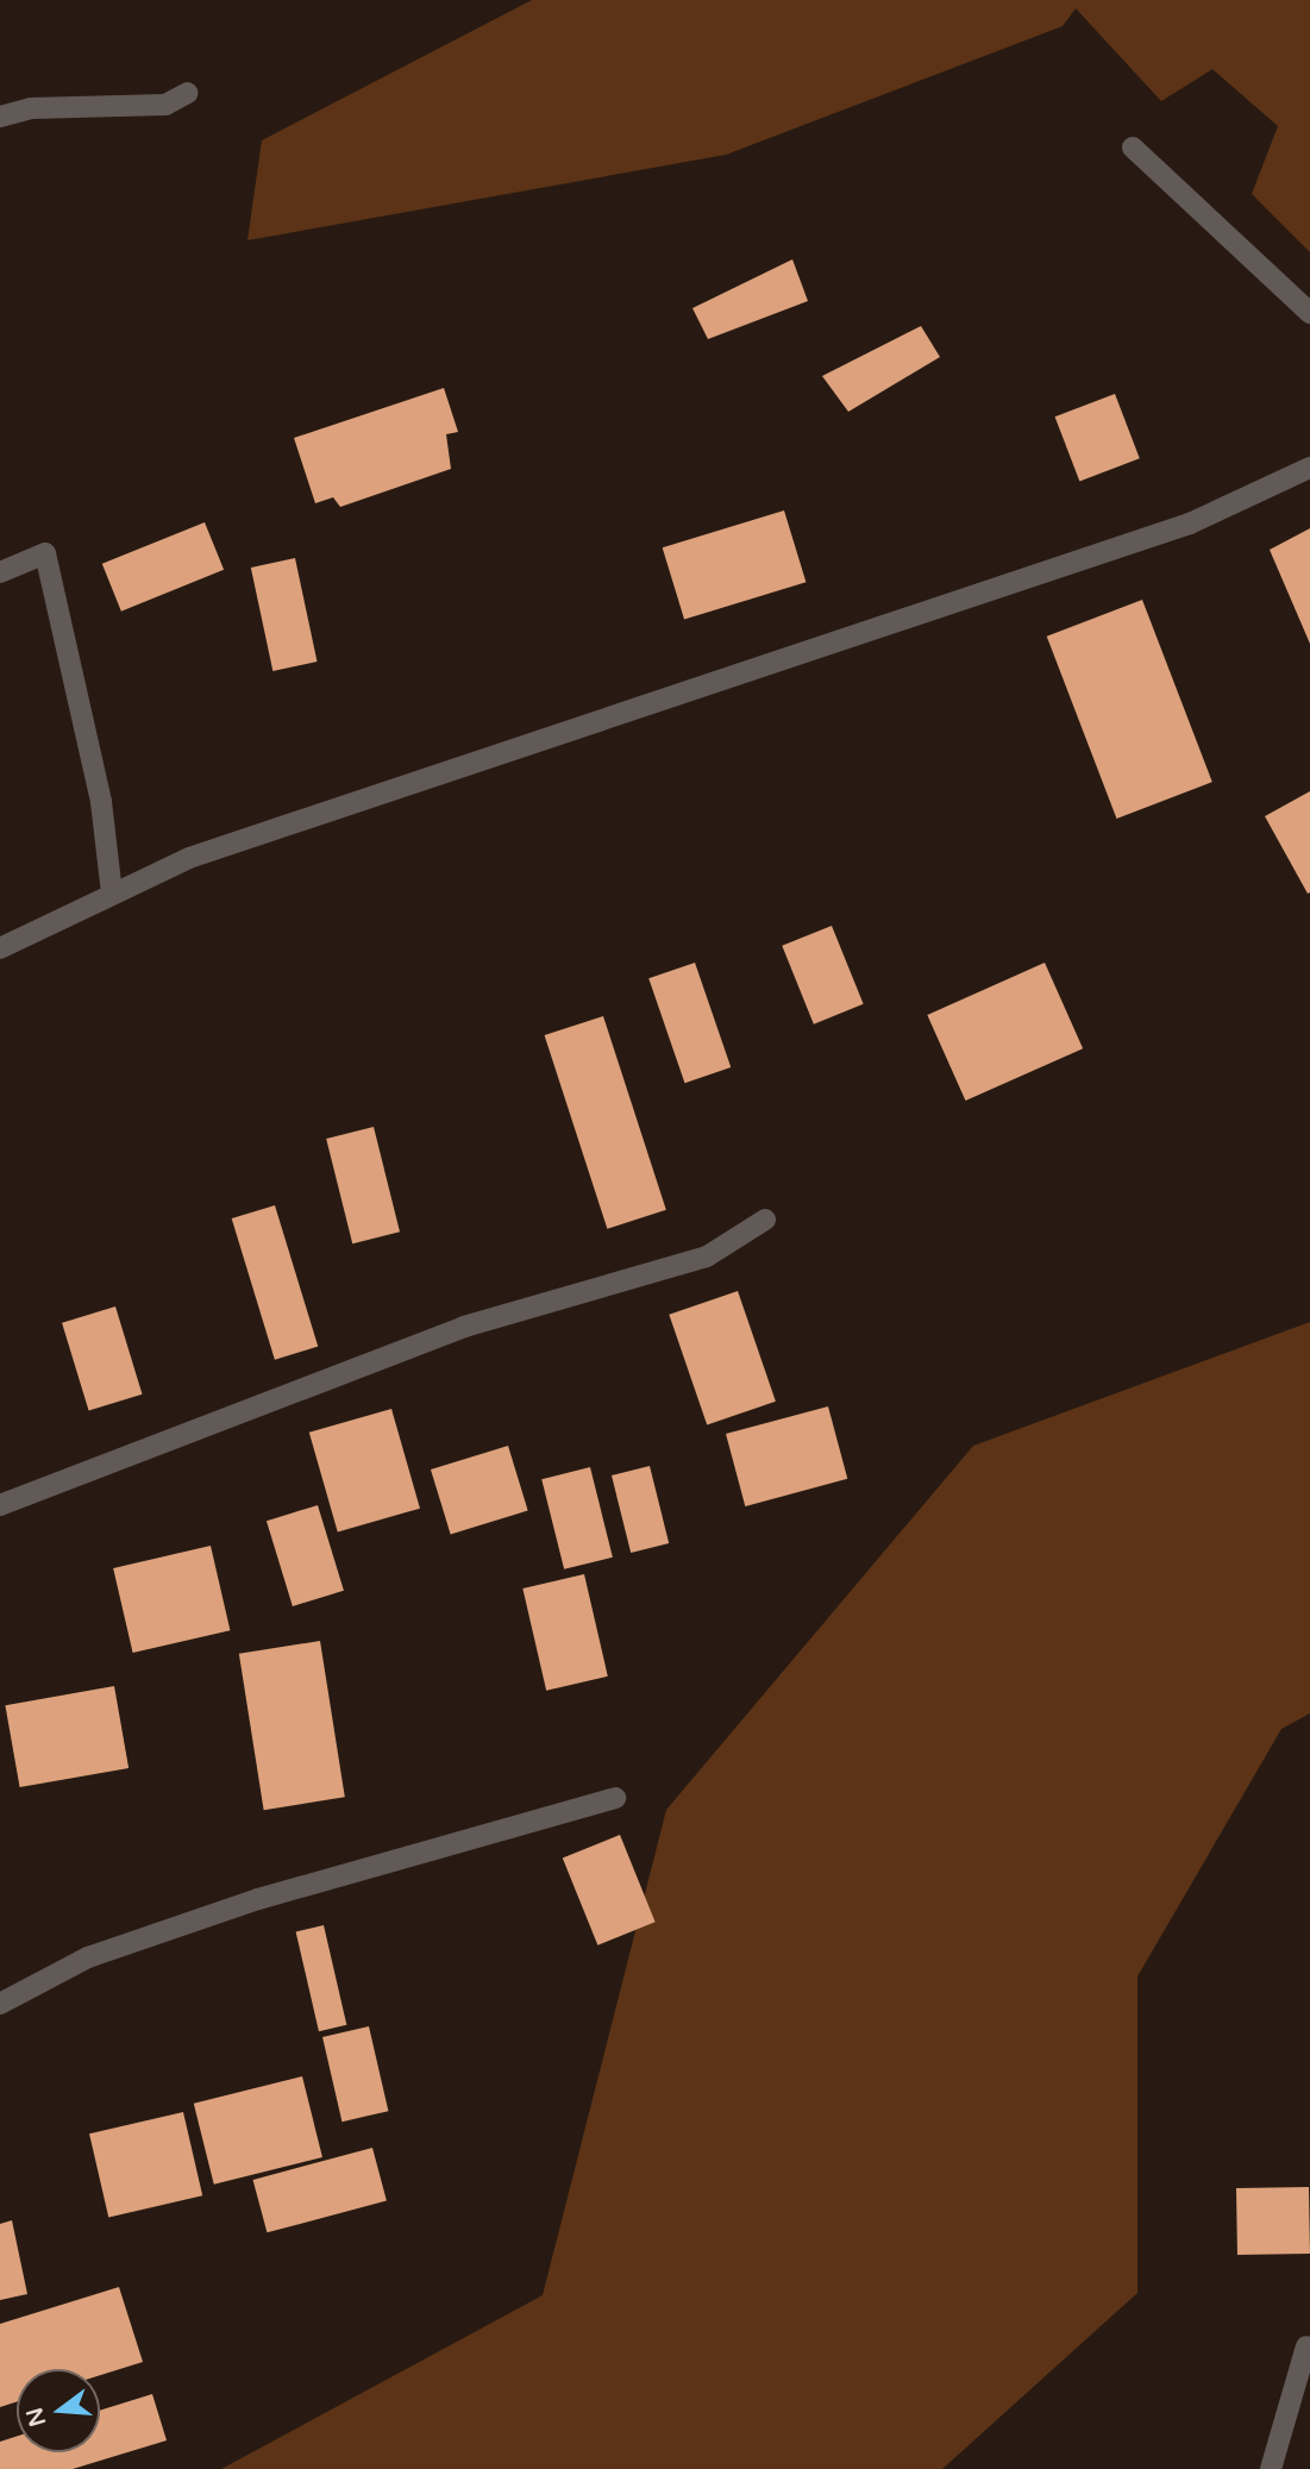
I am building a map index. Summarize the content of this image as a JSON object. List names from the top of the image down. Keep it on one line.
{"north":"left"}
